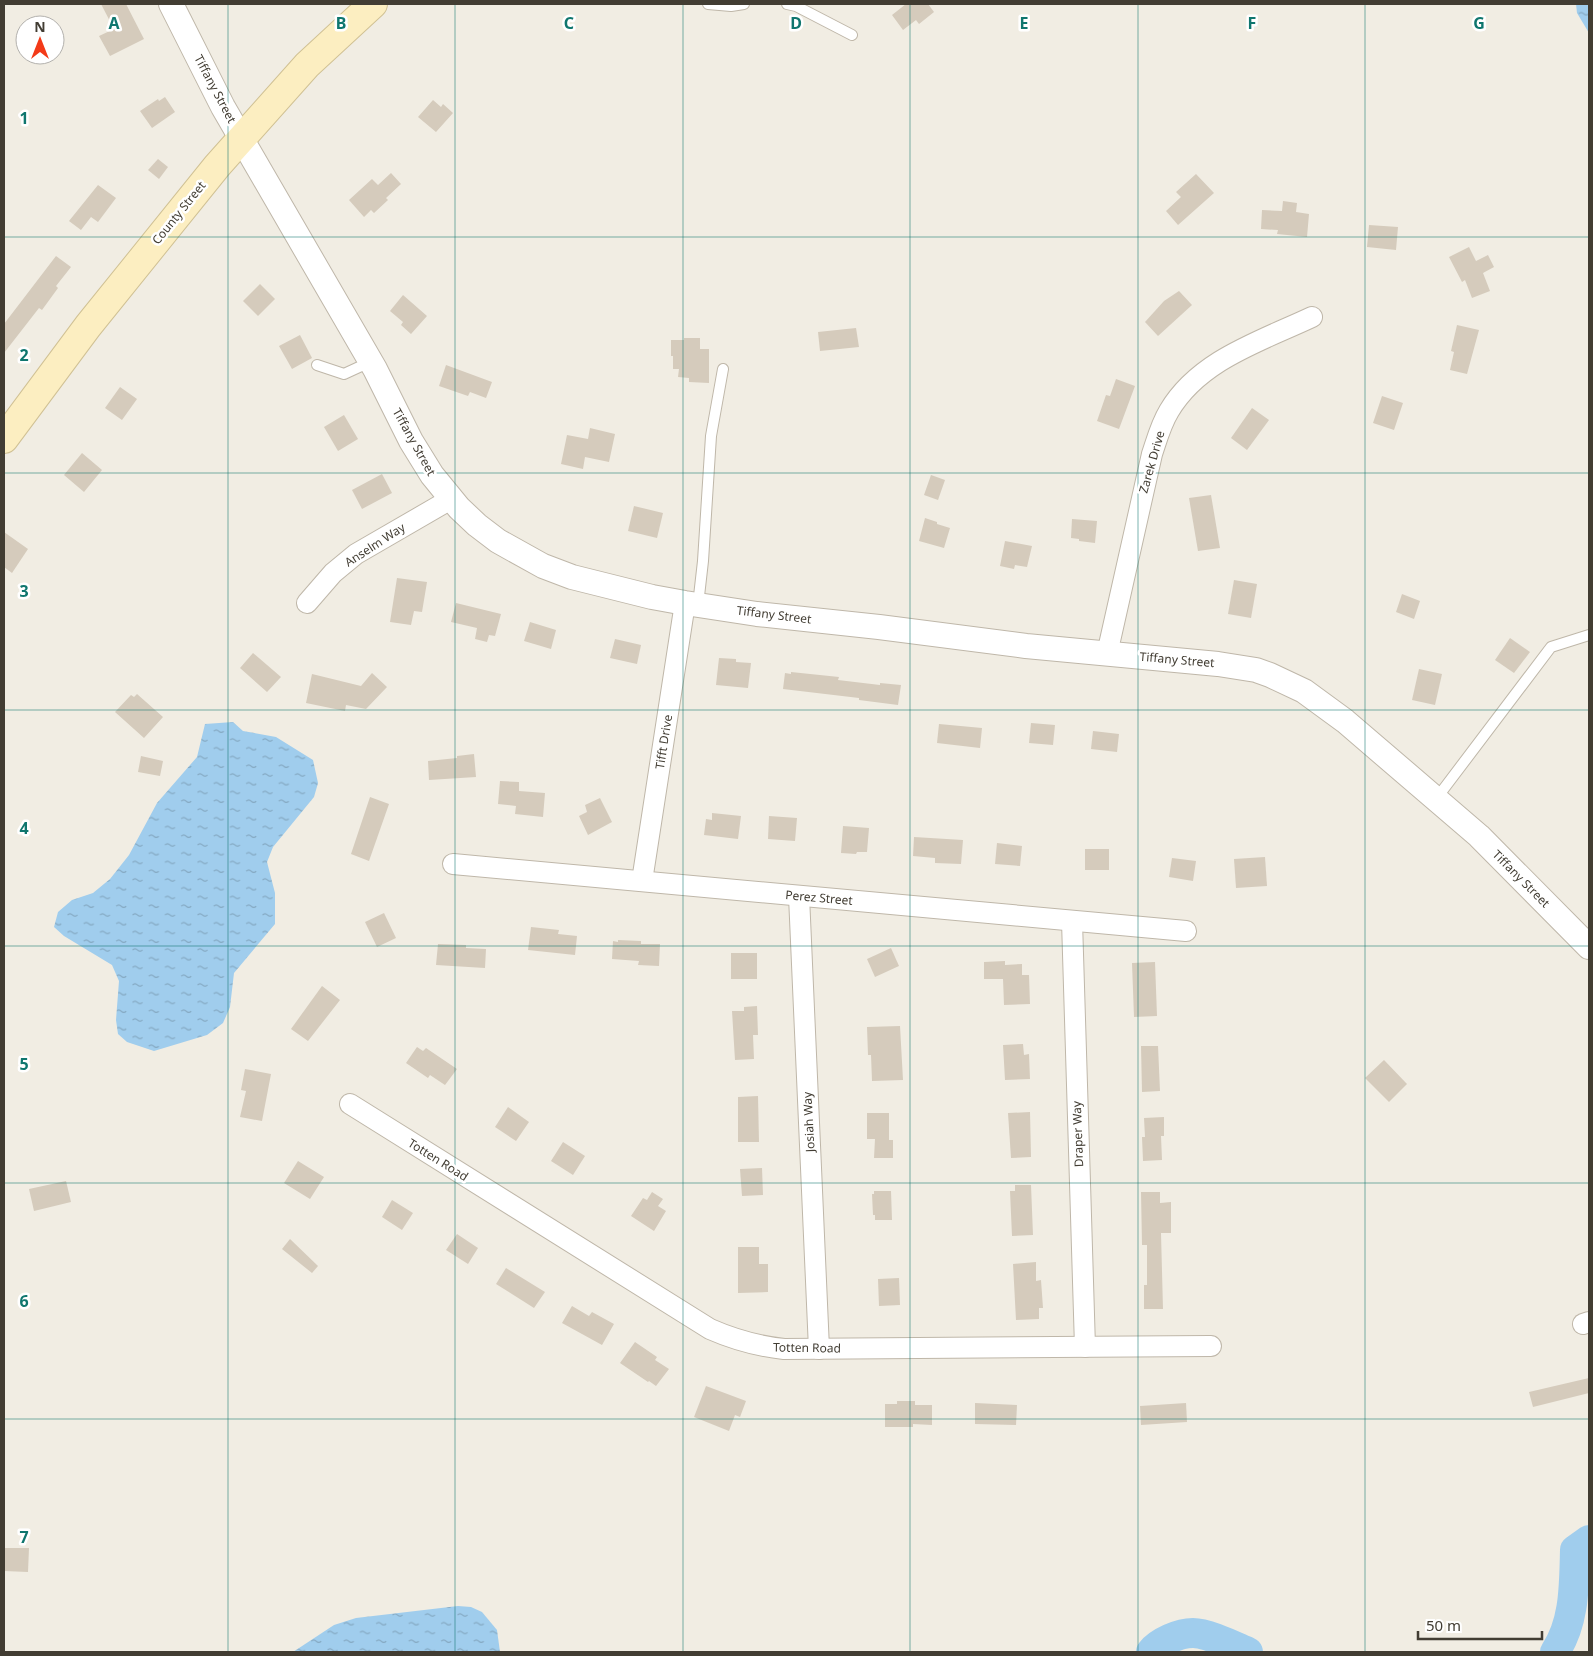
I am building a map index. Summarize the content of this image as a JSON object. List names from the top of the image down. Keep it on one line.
{"streets":{"main road":["County Street"],"street":["Tiffany Street","Zarek Drive","Anselm Way","Tifft Drive","Perez Street","Josiah Way","Draper Way","Totten Road"]},"crossings":[["Tiffany Street","County Street"],["Tiffany Street","Zarek Drive"],["Tiffany Street","Anselm Way"],["Tiffany Street","Tifft Drive"],["Tifft Drive","Perez Street"],["Perez Street","Josiah Way"],["Perez Street","Draper Way"],["Josiah Way","Totten Road"],["Draper Way","Totten Road"]],"scale_bar":"50 m","north":"top","grid":{"columns":["A","B","C","D","E","F","G"],"rows":["1","2","3","4","5","6","7"]}}
